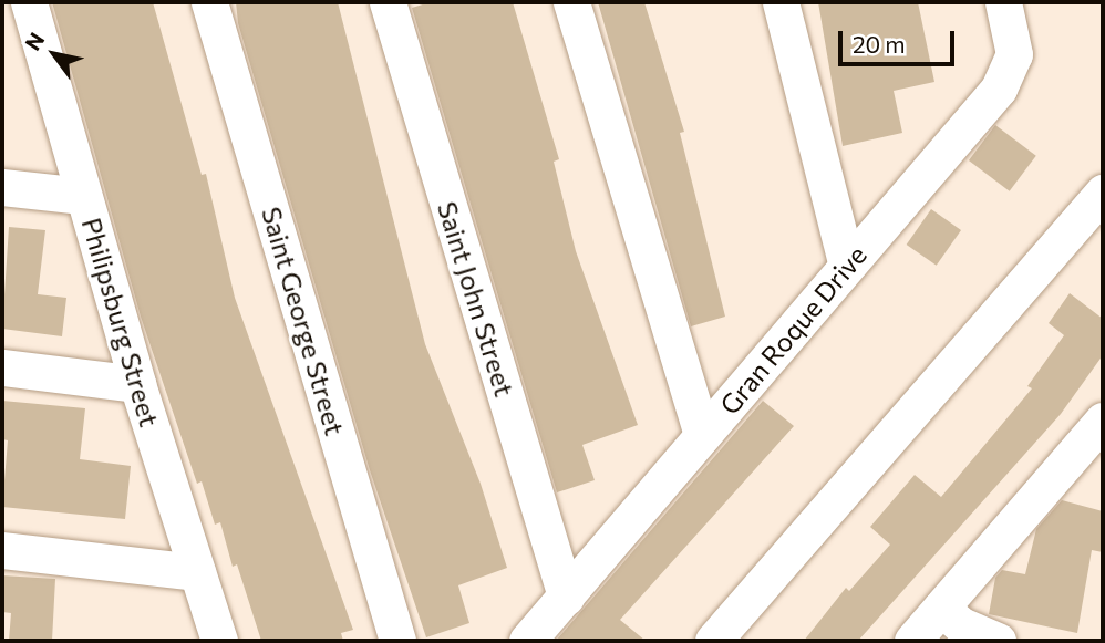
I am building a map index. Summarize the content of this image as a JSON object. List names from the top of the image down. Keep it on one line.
{"streets":{"street":["Saint John Street","Saint George Street","Philipsburg Street","Gran Roque Drive"]},"crossings":[["Saint John Street","Gran Roque Drive"]],"scale_bar":"20 m","north":"top left"}
